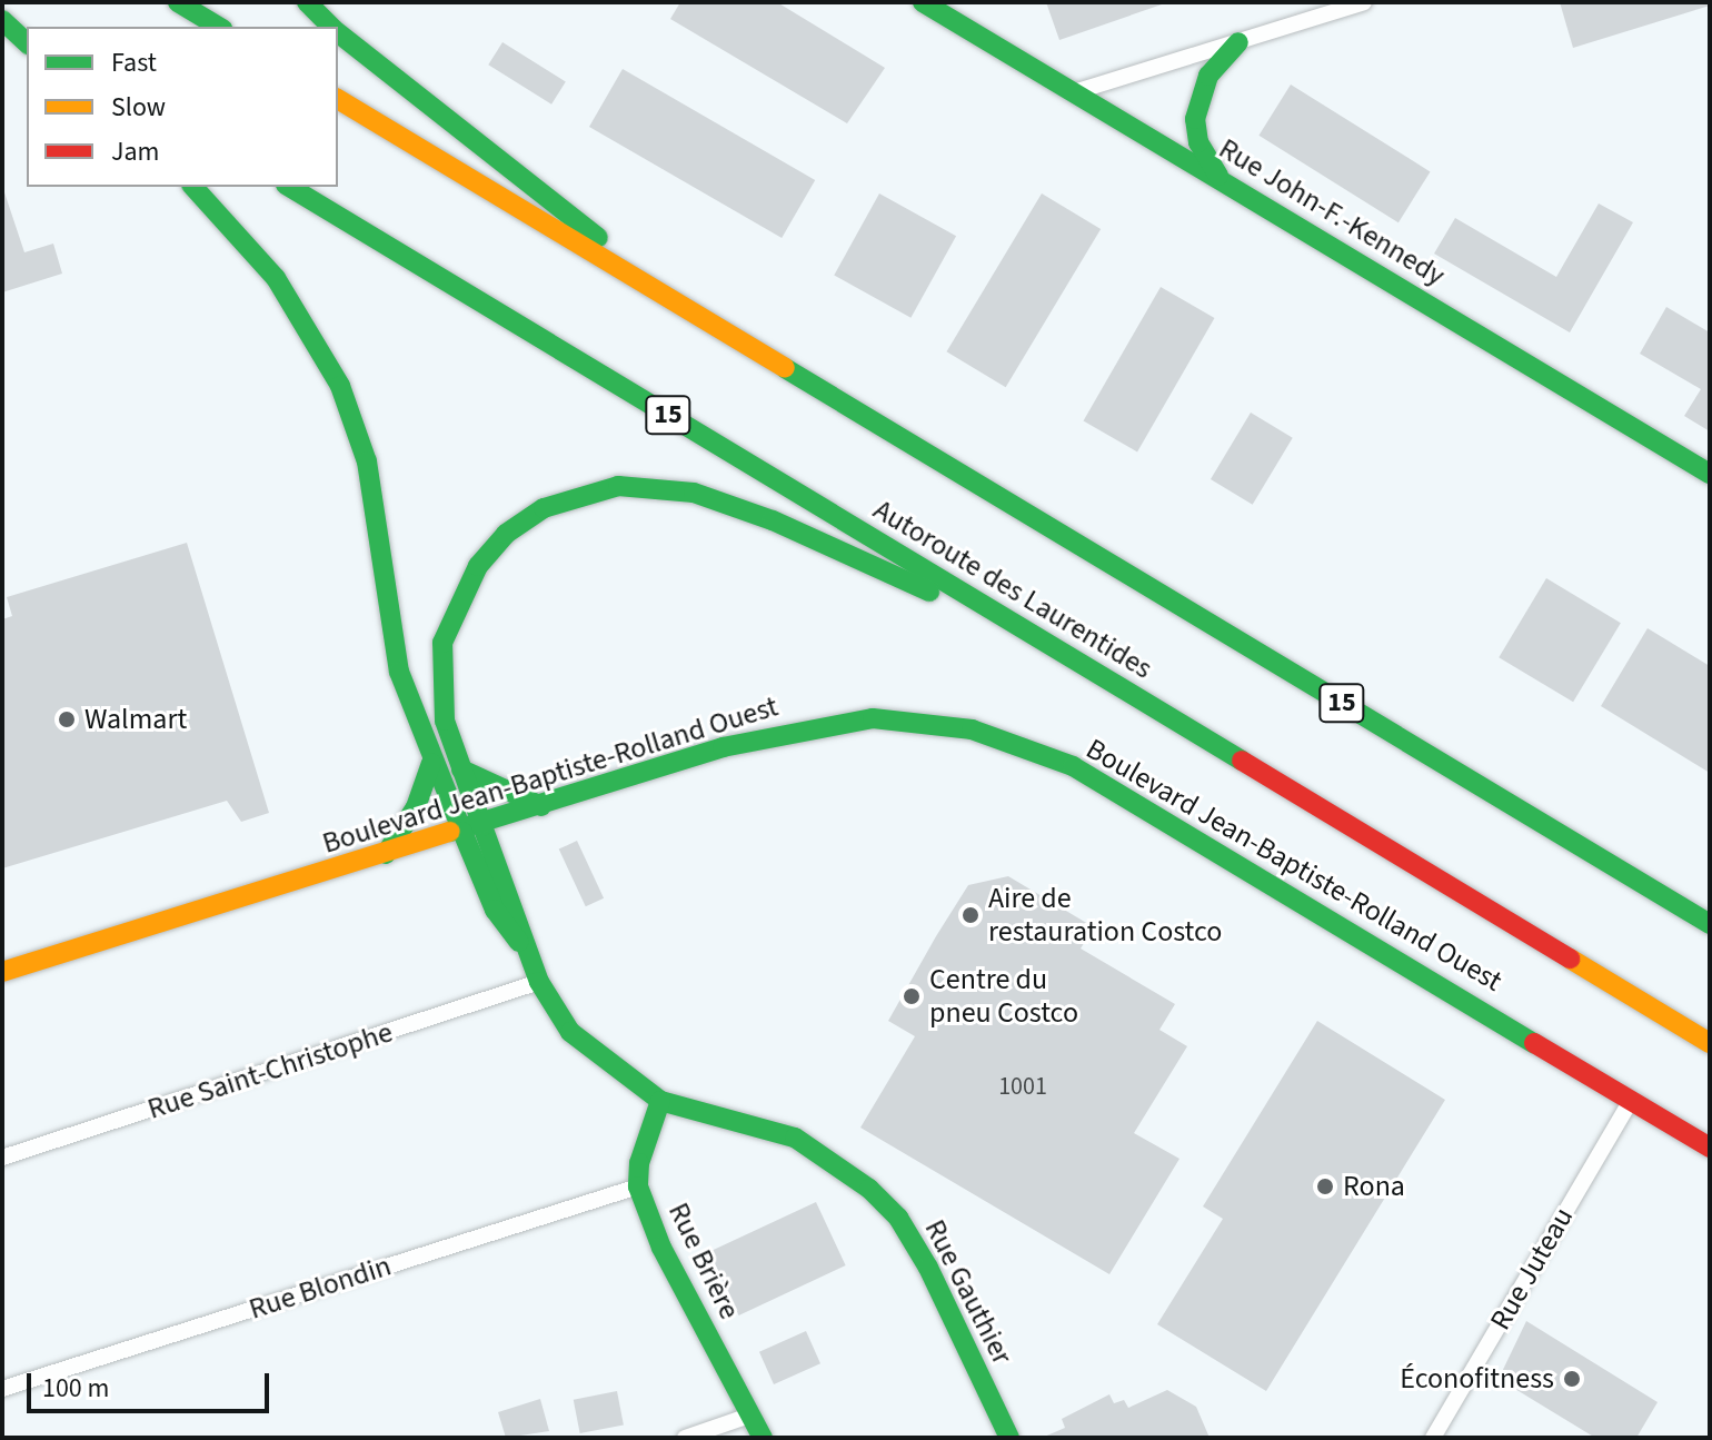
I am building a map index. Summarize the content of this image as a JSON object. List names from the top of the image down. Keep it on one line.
{"streets":{"main road":["Rue John-F.-Kennedy","15","Autoroute des Laurentides","Boulevard Jean-Baptiste-Rolland Ouest","Rue Brière","Rue Gauthier"],"street":["Rue Saint-Christophe","Rue Juteau","Rue Blondin"]},"crossings":[["Boulevard Jean-Baptiste-Rolland Ouest","Rue Juteau"],["Boulevard Jean-Baptiste-Rolland Ouest","Rue Gauthier"],["Rue Saint-Christophe","Rue Gauthier"],["Rue Brière","Rue Blondin"],["Rue Brière","Rue Gauthier"]],"places":["Walmart","Aire de restauration Costco","Centre du pneu Costco","Rona","Éconofitness"],"house_numbers":["1001"],"legend":["Fast","Slow","Jam"],"scale_bar":"100 m"}
